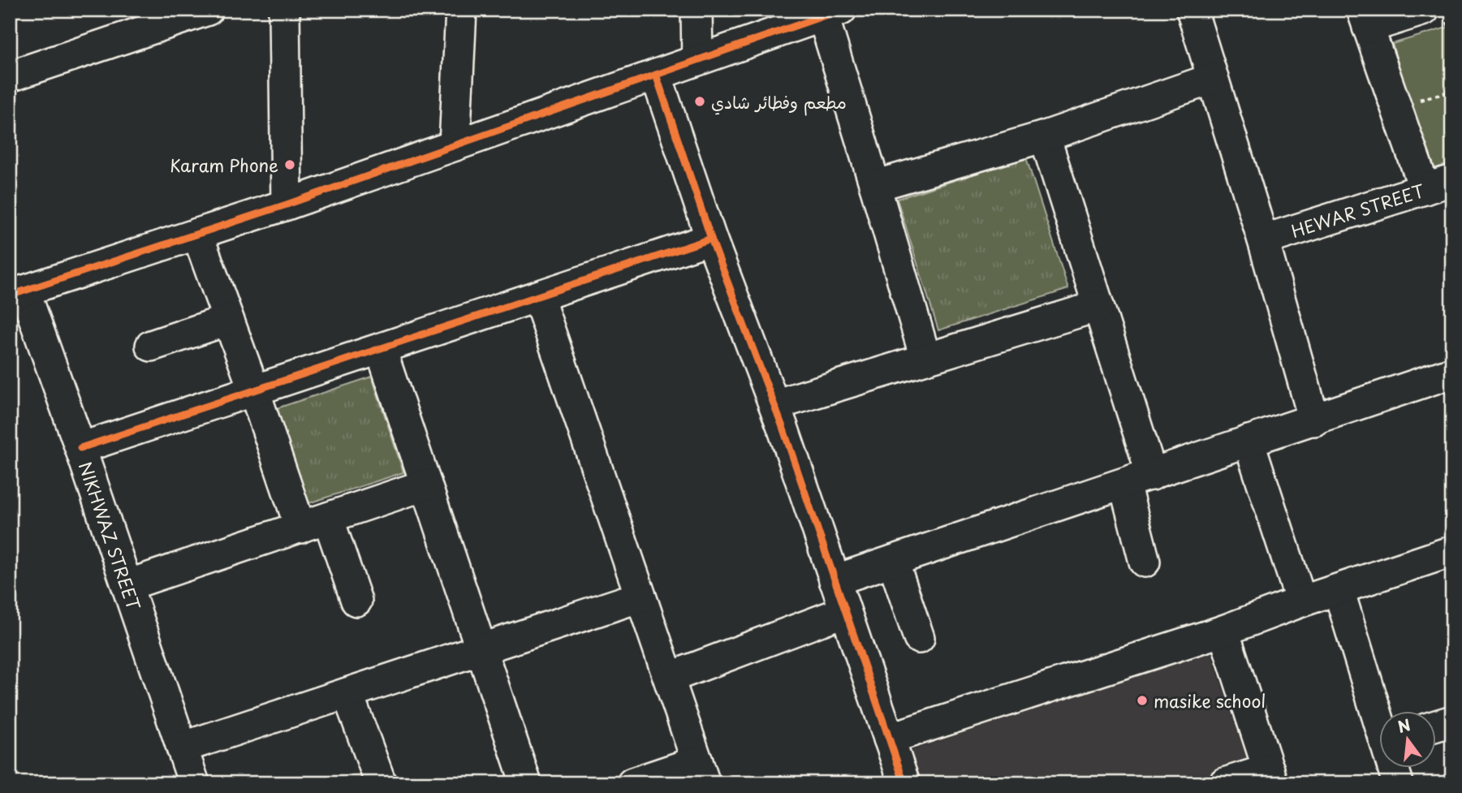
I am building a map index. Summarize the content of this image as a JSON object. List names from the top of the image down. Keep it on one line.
{"streets":{"street":["HEWAR STREET","NIKHWAZ STREET"]},"places":["مطعم وفطائر شادي","Karam Phone","masike school"],"north":"top"}
